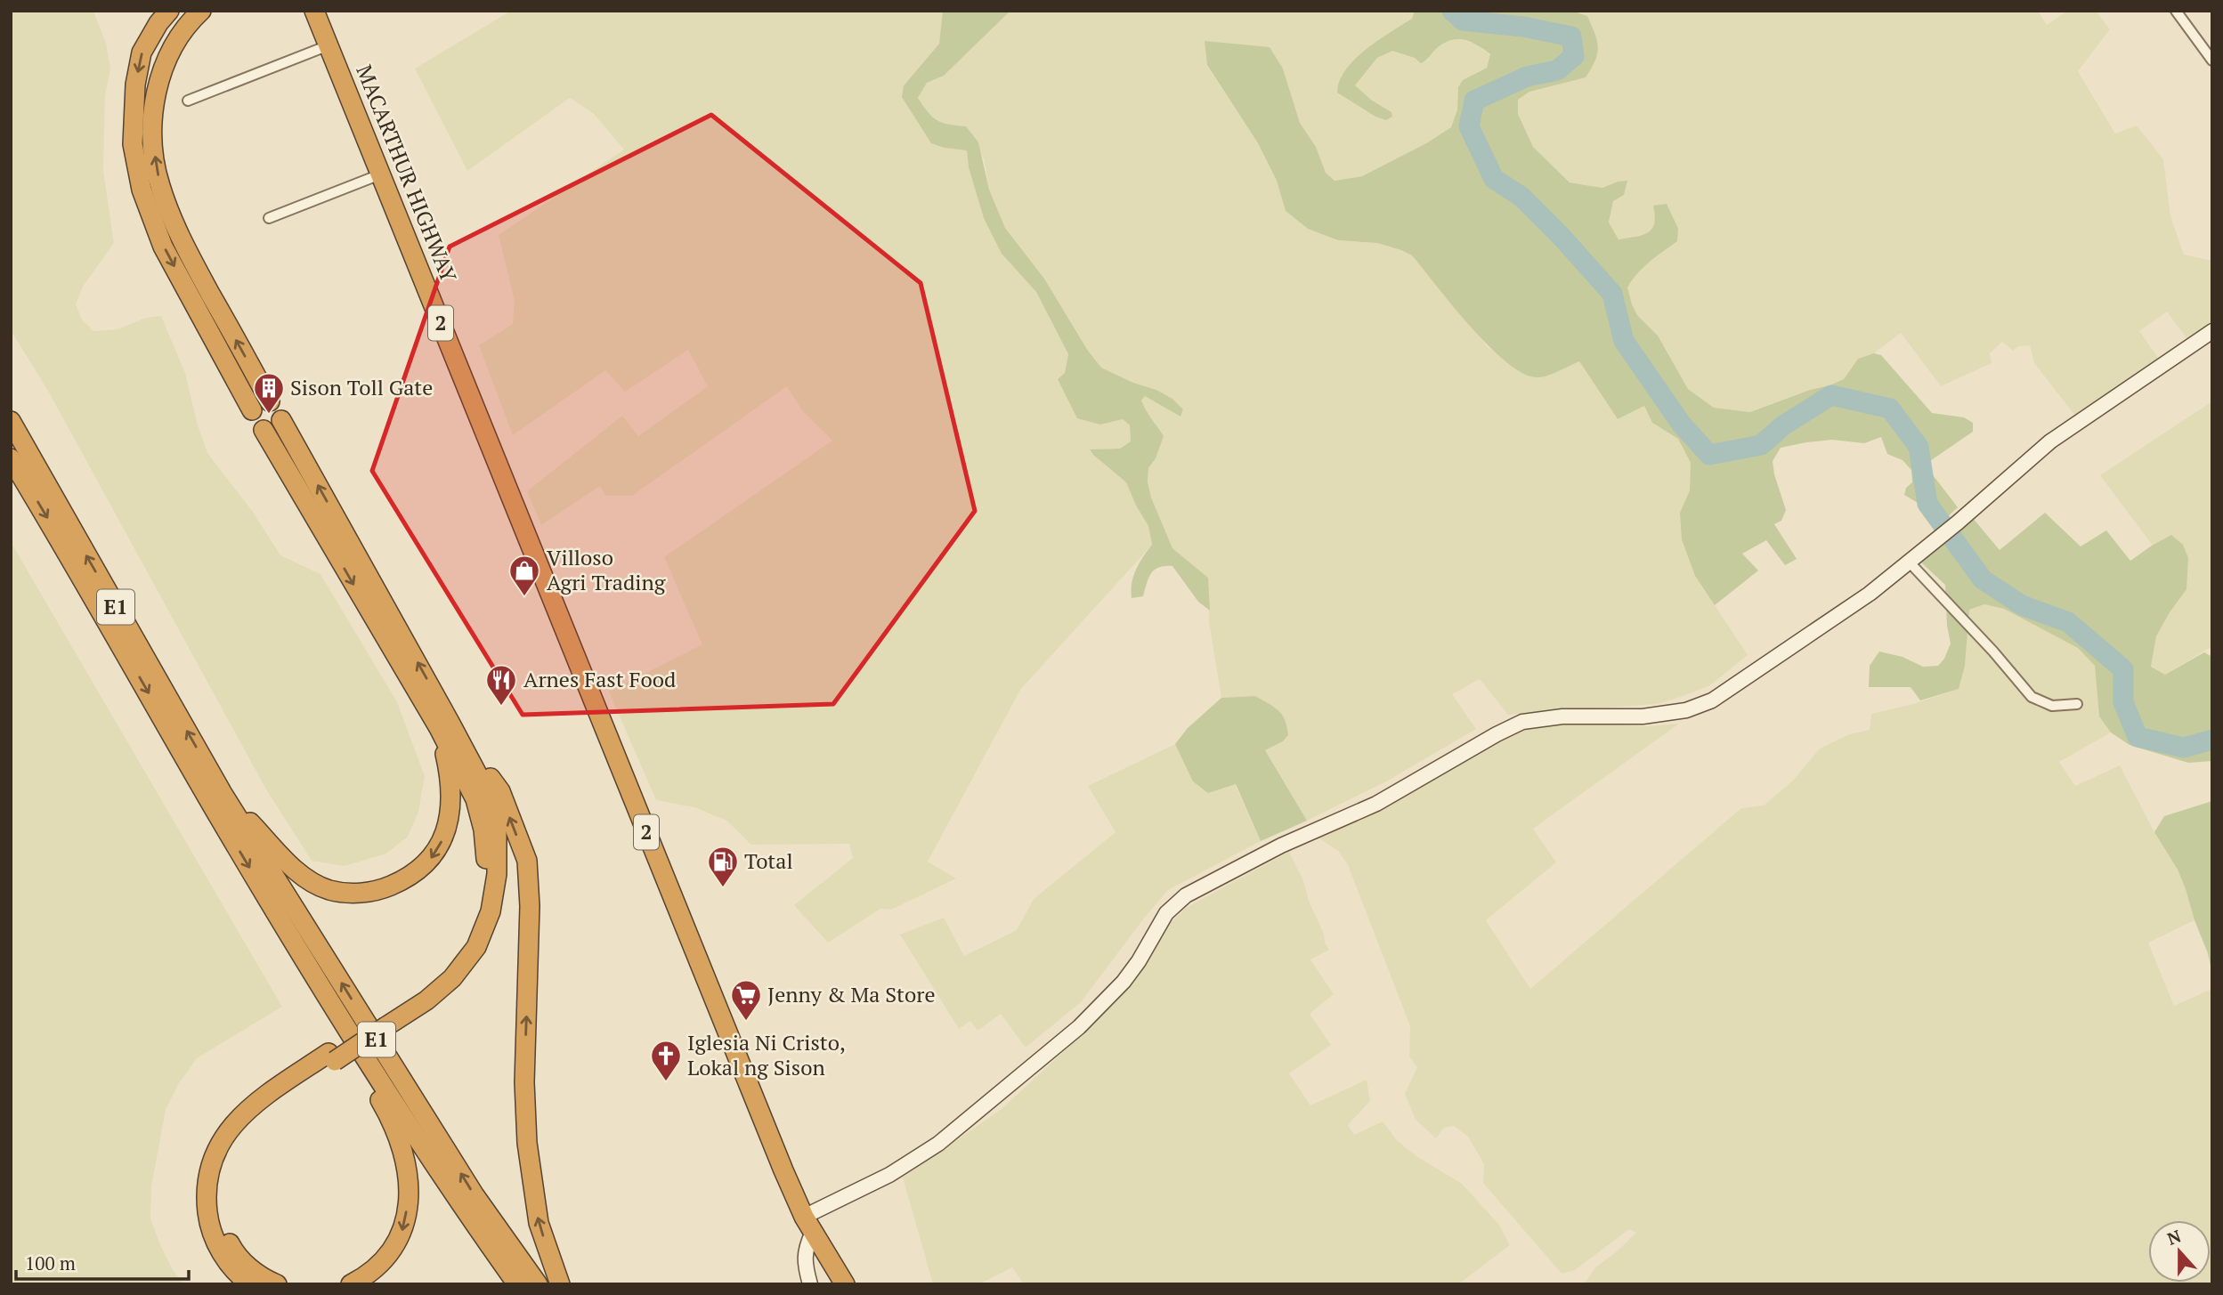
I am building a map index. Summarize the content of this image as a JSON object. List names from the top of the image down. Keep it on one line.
{"streets":{"highway":["MACARTHUR HIGHWAY","2","E1"]},"places":{"building":["Sison Toll Gate"],"shop":["Villoso Agri Trading"],"restaurant":["Arnes Fast Food"],"fuel station":["Total"],"supermarket":["Jenny & Ma Store"],"church":["Iglesia Ni Cristo, Lokal ng Sison"]},"scale_bar":"100 m","north":"top"}
